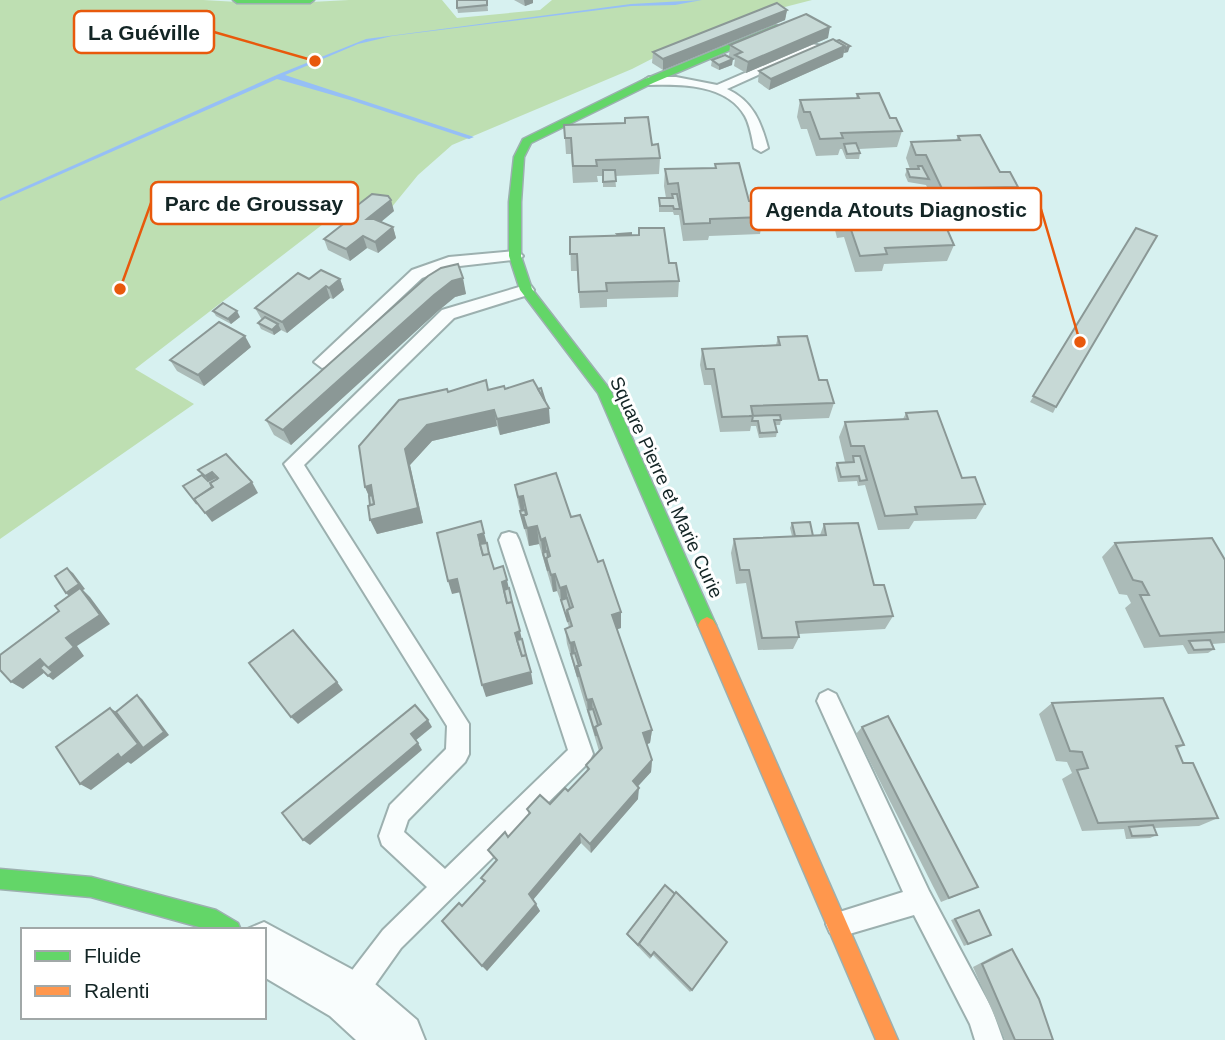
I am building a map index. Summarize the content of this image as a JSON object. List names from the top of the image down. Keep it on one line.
{"streets":{"street":["Square Pierre et Marie Curie"]},"places":["La Guéville","Parc de Groussay","Agenda Atouts Diagnostic"],"legend":["Fluide","Ralenti"]}
